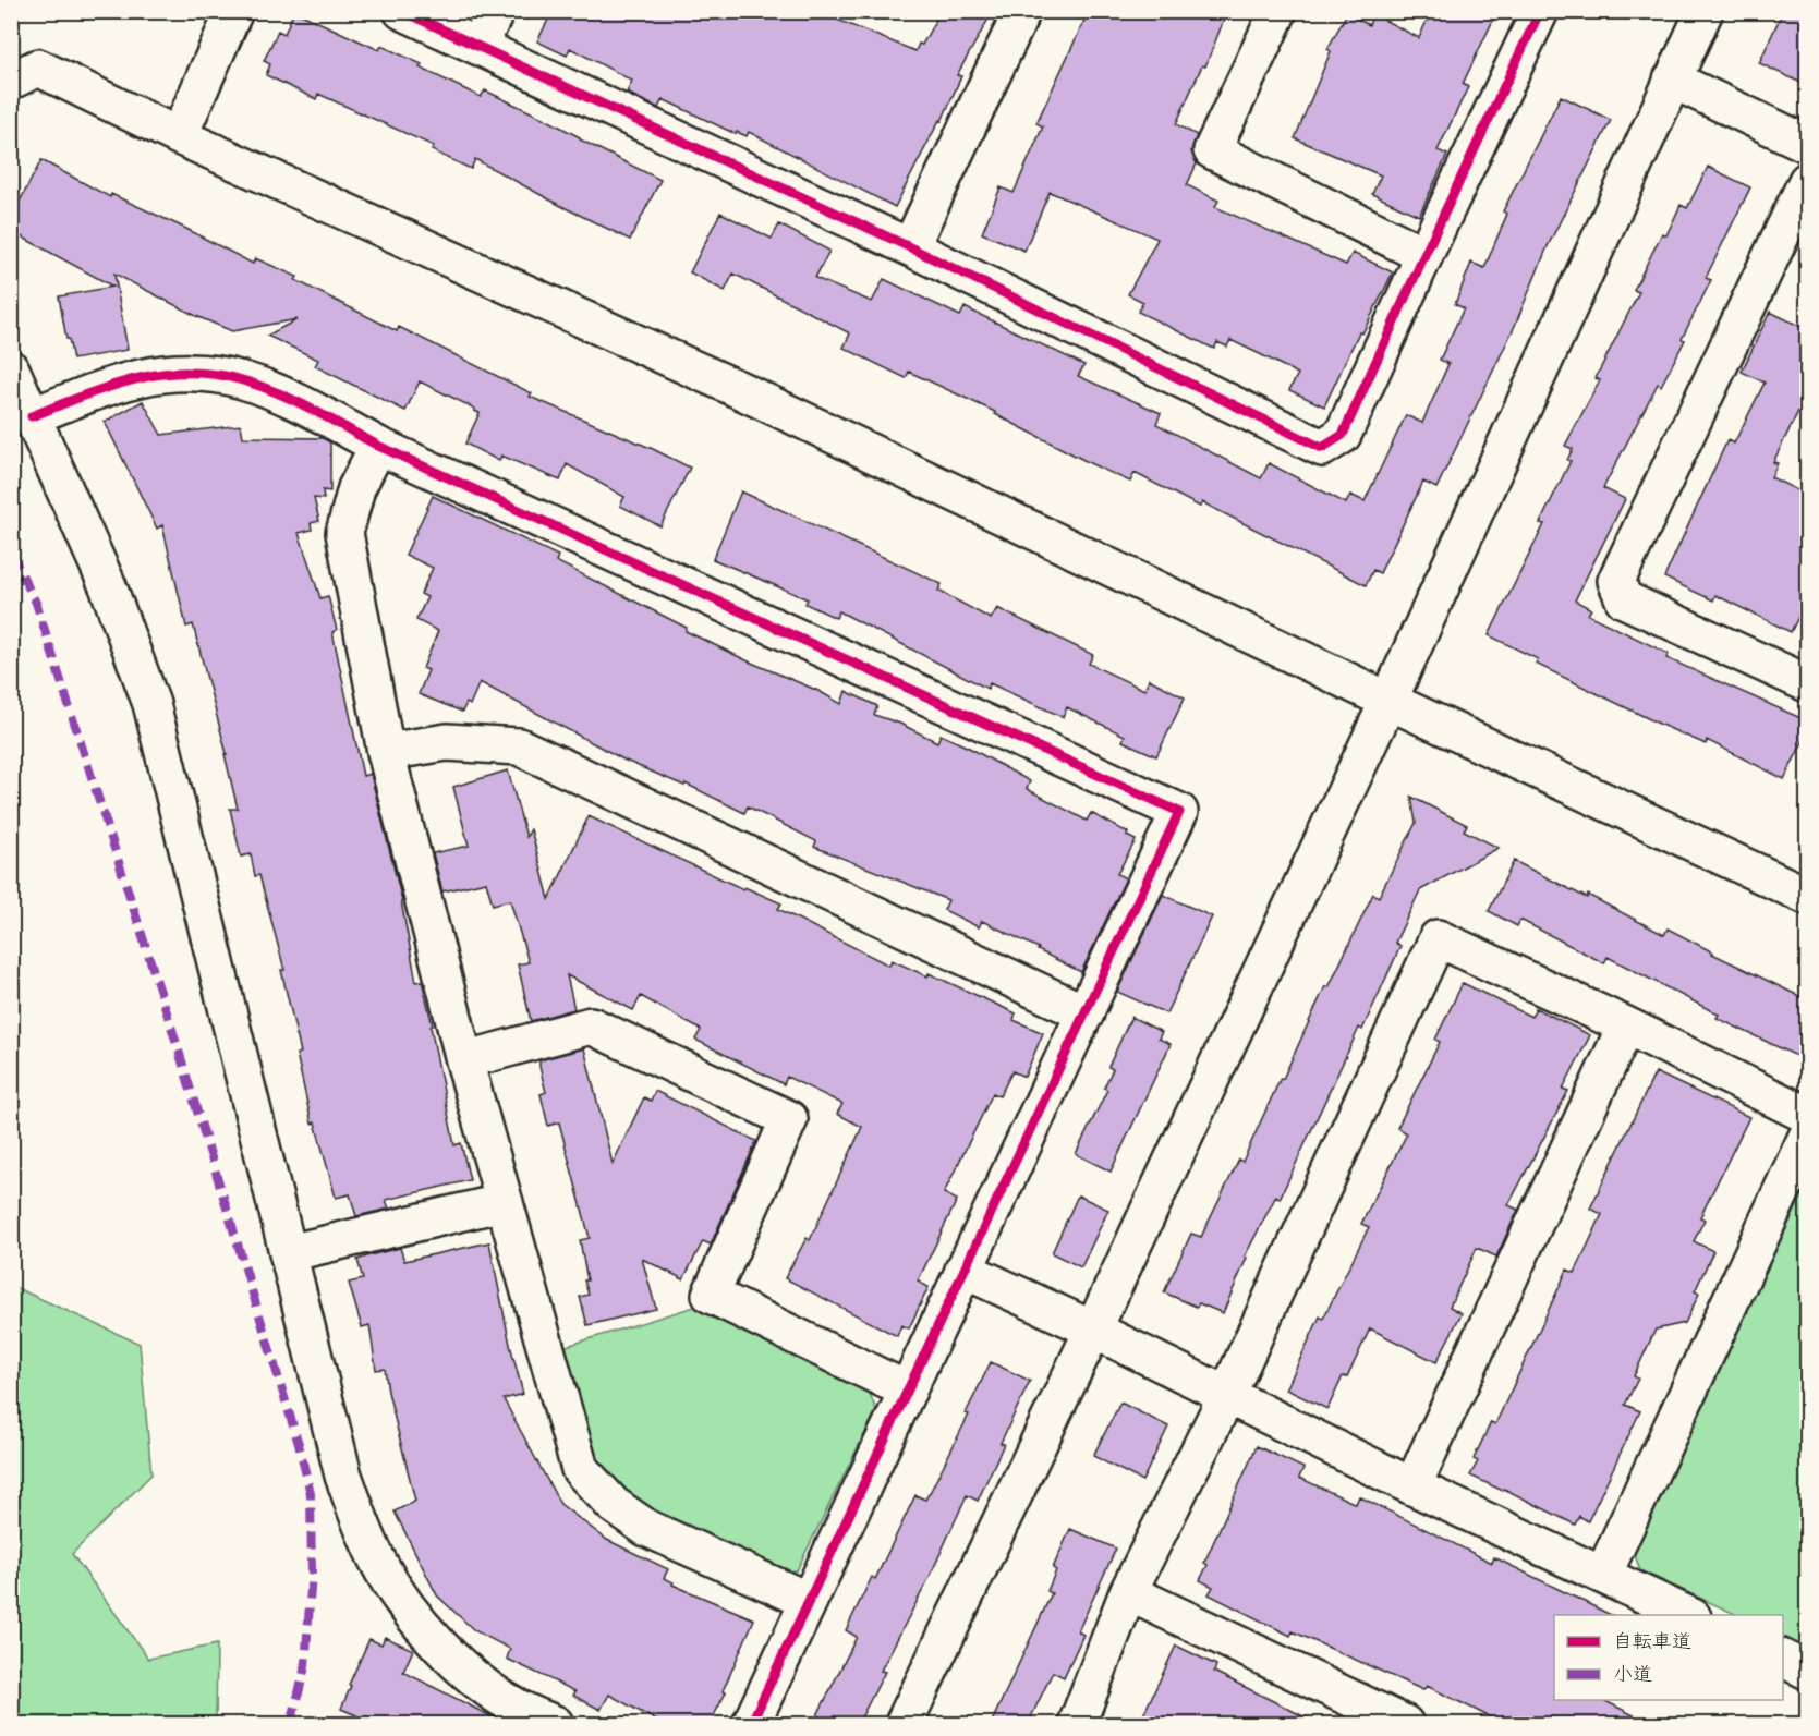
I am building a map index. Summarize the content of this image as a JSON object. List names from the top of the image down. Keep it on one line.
{"legend":["自転車道","小道"]}
